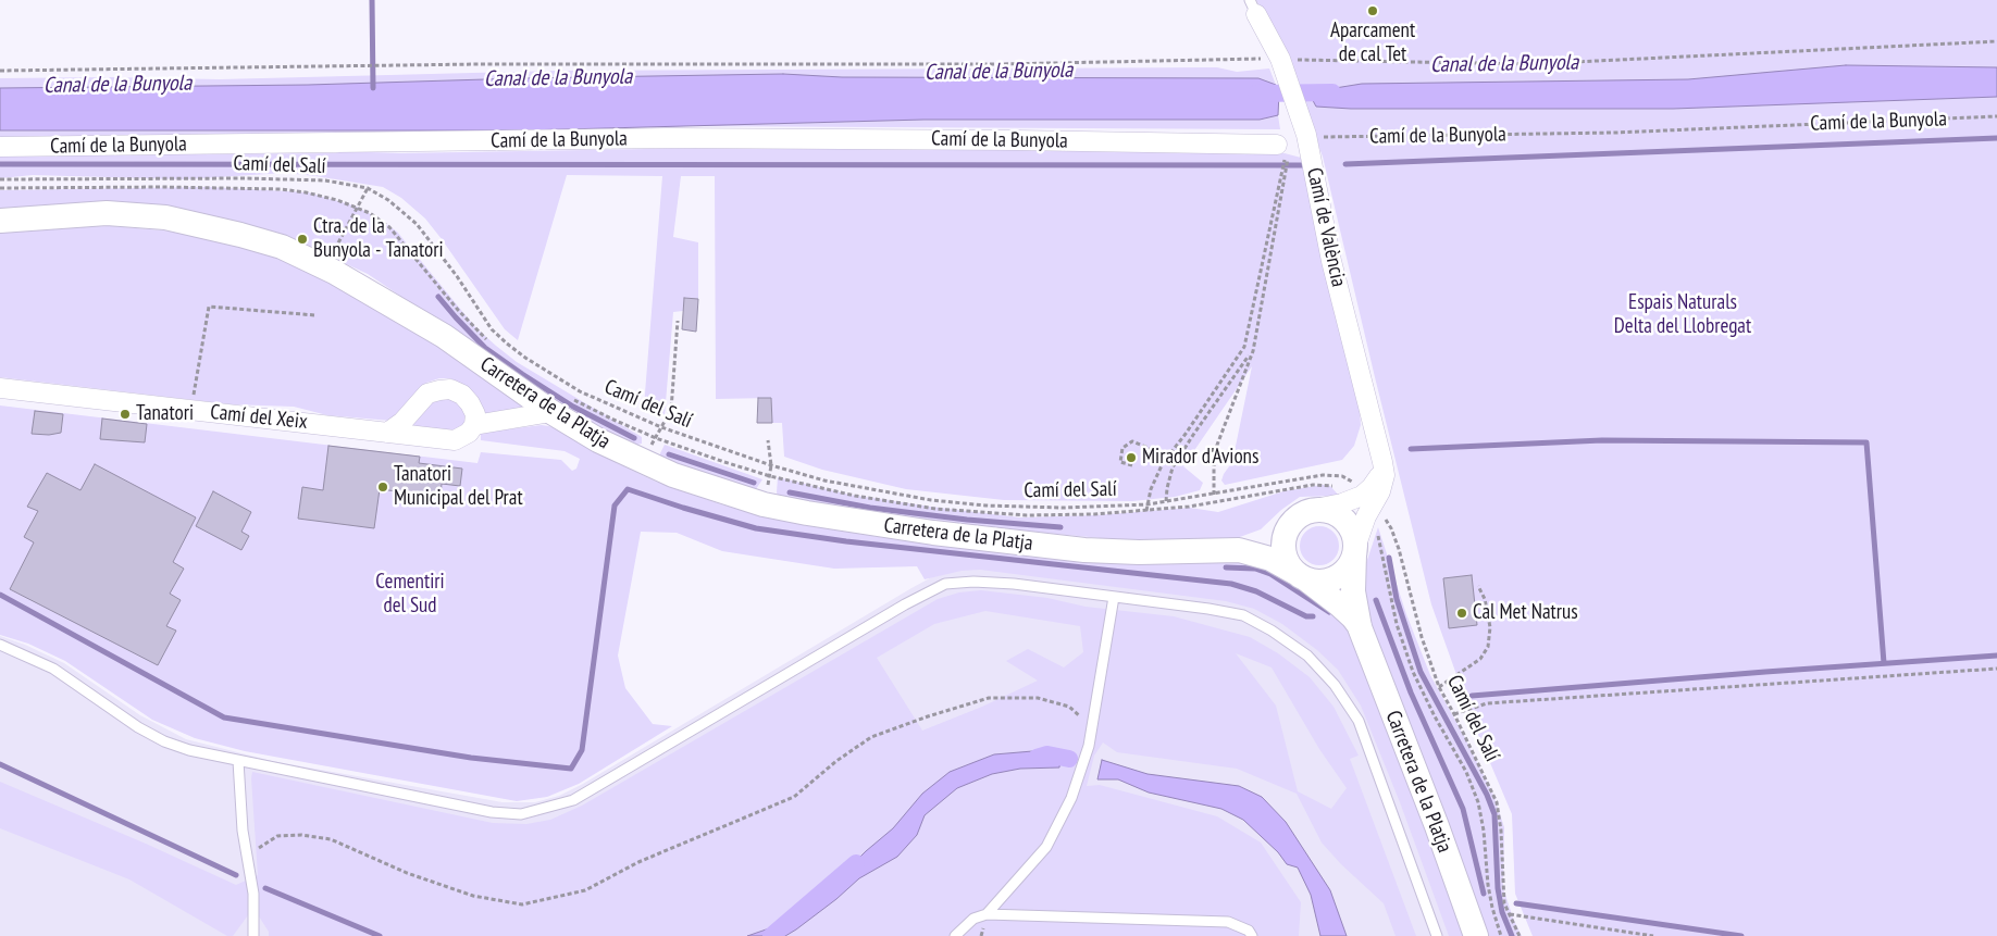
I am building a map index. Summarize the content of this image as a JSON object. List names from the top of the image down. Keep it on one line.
{"streets":{"street":["Camí de la Bunyola","Camí de València","Carretera de la Platja","Camí del Xeix"],"path":["Camí del Salí"]},"crossings":[["Camí de la Bunyola","Camí de València"],["Camí de València","Carretera de la Platja"],["Carretera de la Platja","Camí del Xeix"]],"water":["Canal de la Bunyola"],"parks":["Espais Naturals Delta del Llobregat","Cementiri del Sud"],"places":["Aparcament de cal Tet","Ctra. de la Bunyola - Tanatori","Tanatori","Mirador d'Avions","Tanatori Municipal del Prat","Cal Met Natrus"]}
